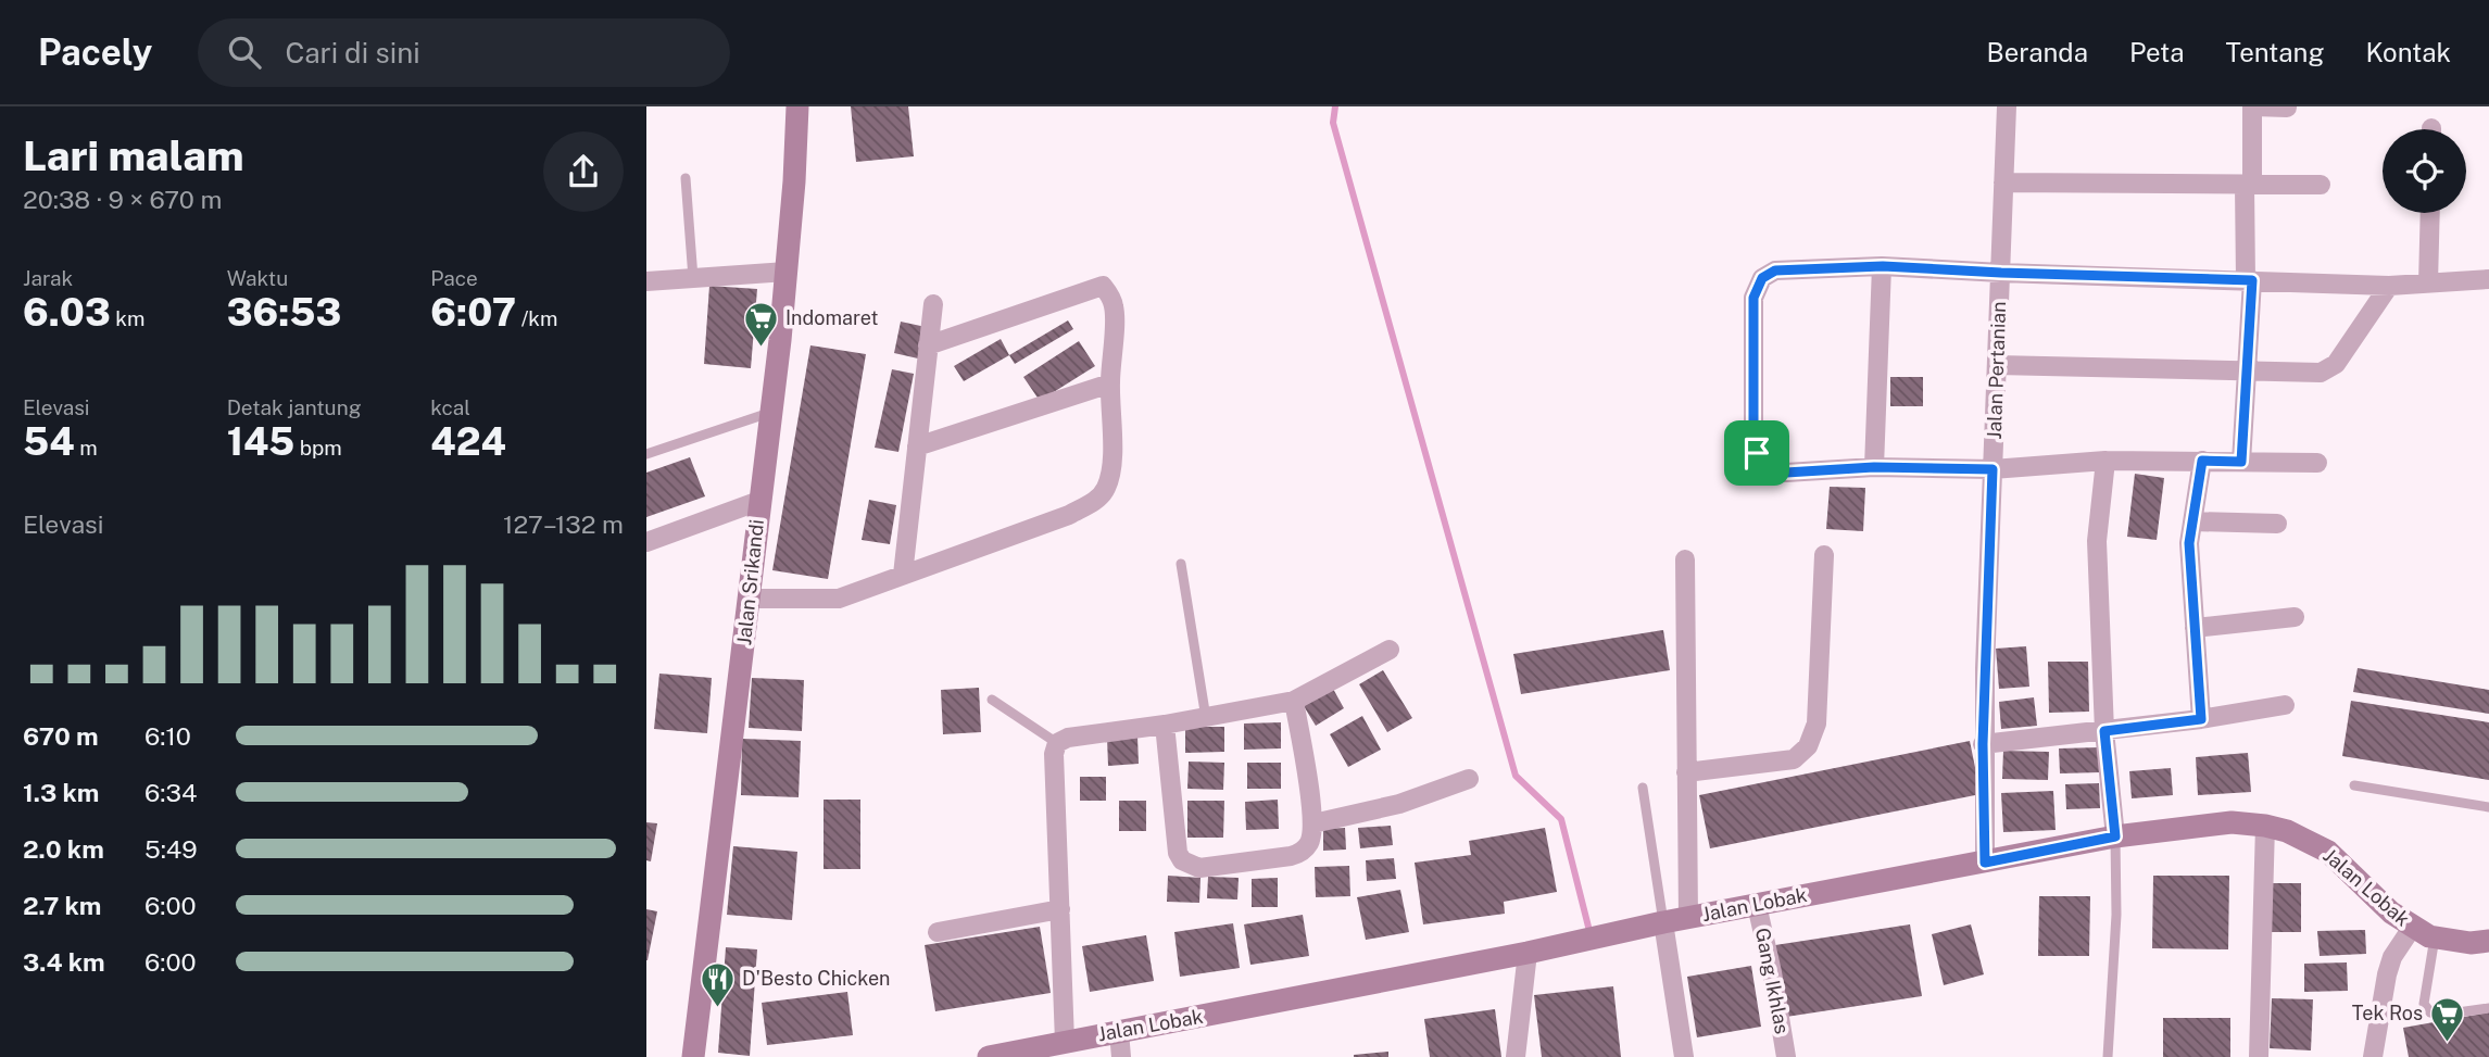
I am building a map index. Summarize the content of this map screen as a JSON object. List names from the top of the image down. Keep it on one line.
{"streets":{"main road":["Jalan Srikandi","Jalan Lobak"],"street":["Jalan Pertanian","Gang Ikhlas"]},"crossings":[["Jalan Pertanian","Jalan Lobak"],["Jalan Lobak","Gang Ikhlas"]],"places":{"supermarket":["Indomaret","Tek Ros"],"restaurant":["D'Besto Chicken"]},"page":{"header":"Pacely","search":"Cari di sini","nav":["Beranda","Peta","Tentang","Kontak"],"heading":["Lari malam","20:38 · 9 × 670 m"],"stats":[["Jarak","6.03 km"],["Waktu","36:53"],["Pace","6:07 /km"],["Elevasi","54 m"],["Detak jantung","145 bpm"],["kcal","424"]],"chart":["Elevasi","127–132 m"],"list":[{"name":"670 m","note":"6:10"},{"name":"1.3 km","note":"6:34"},{"name":"2.0 km","note":"5:49"},{"name":"2.7 km","note":"6:00"},{"name":"3.4 km","note":"6:00"}]}}
